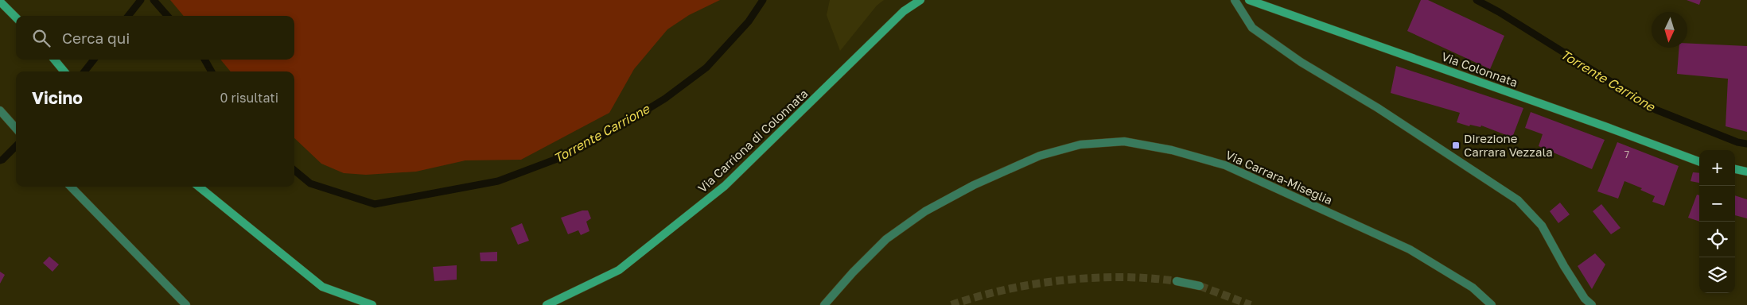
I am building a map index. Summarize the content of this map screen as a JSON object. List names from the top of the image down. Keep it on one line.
{"streets":{"main road":["Via Colonnata","Via Carriona di Colonnata"],"street":["Via Carrara-Miseglia"]},"water":["Torrente Carrione"],"places":{"transit":["Direzione Carrara Vezzala"]},"house_numbers":["7"],"north":"bottom","page":{"search":"Cerca qui","heading":["Vicino","0 risultati"],"map_buttons":["+","−"]}}
